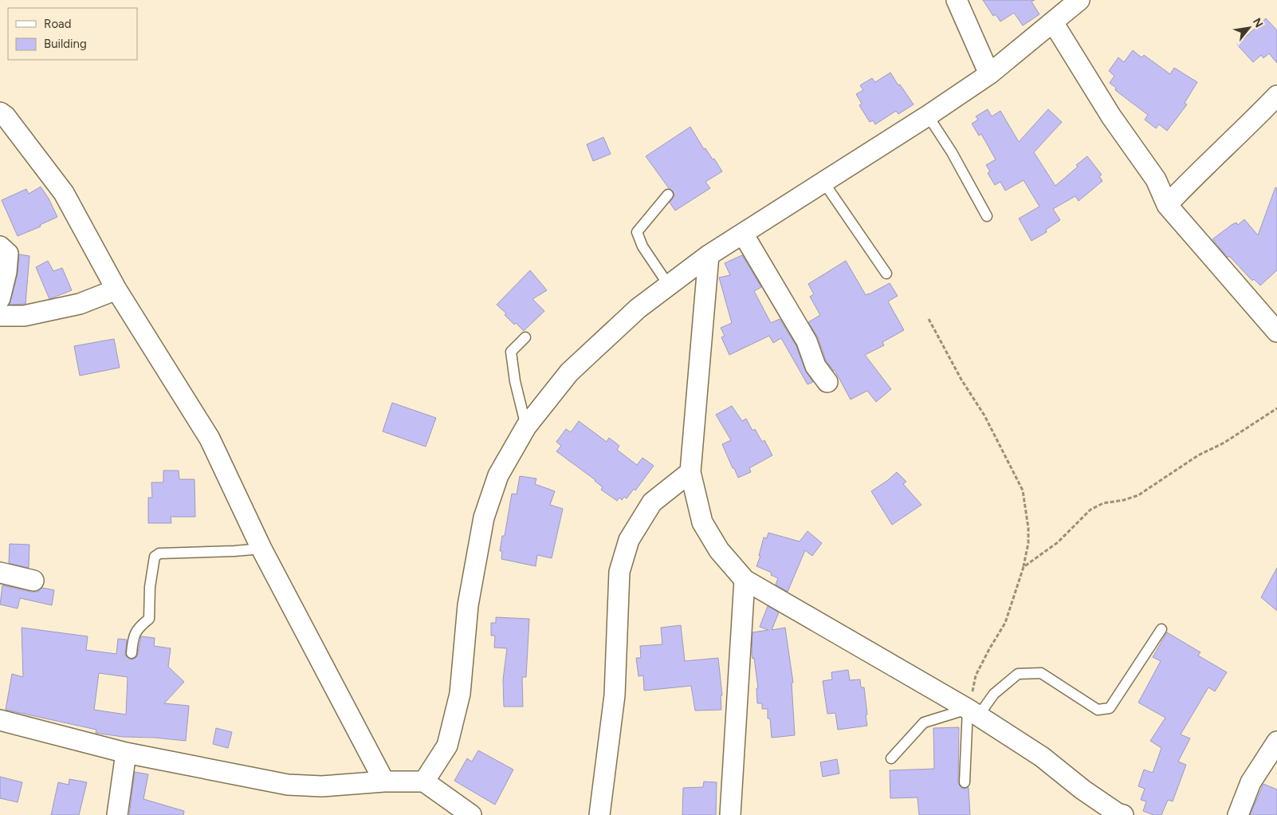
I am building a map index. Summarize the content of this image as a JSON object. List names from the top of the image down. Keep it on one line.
{"legend":["Road","Building"],"north":"top right"}
